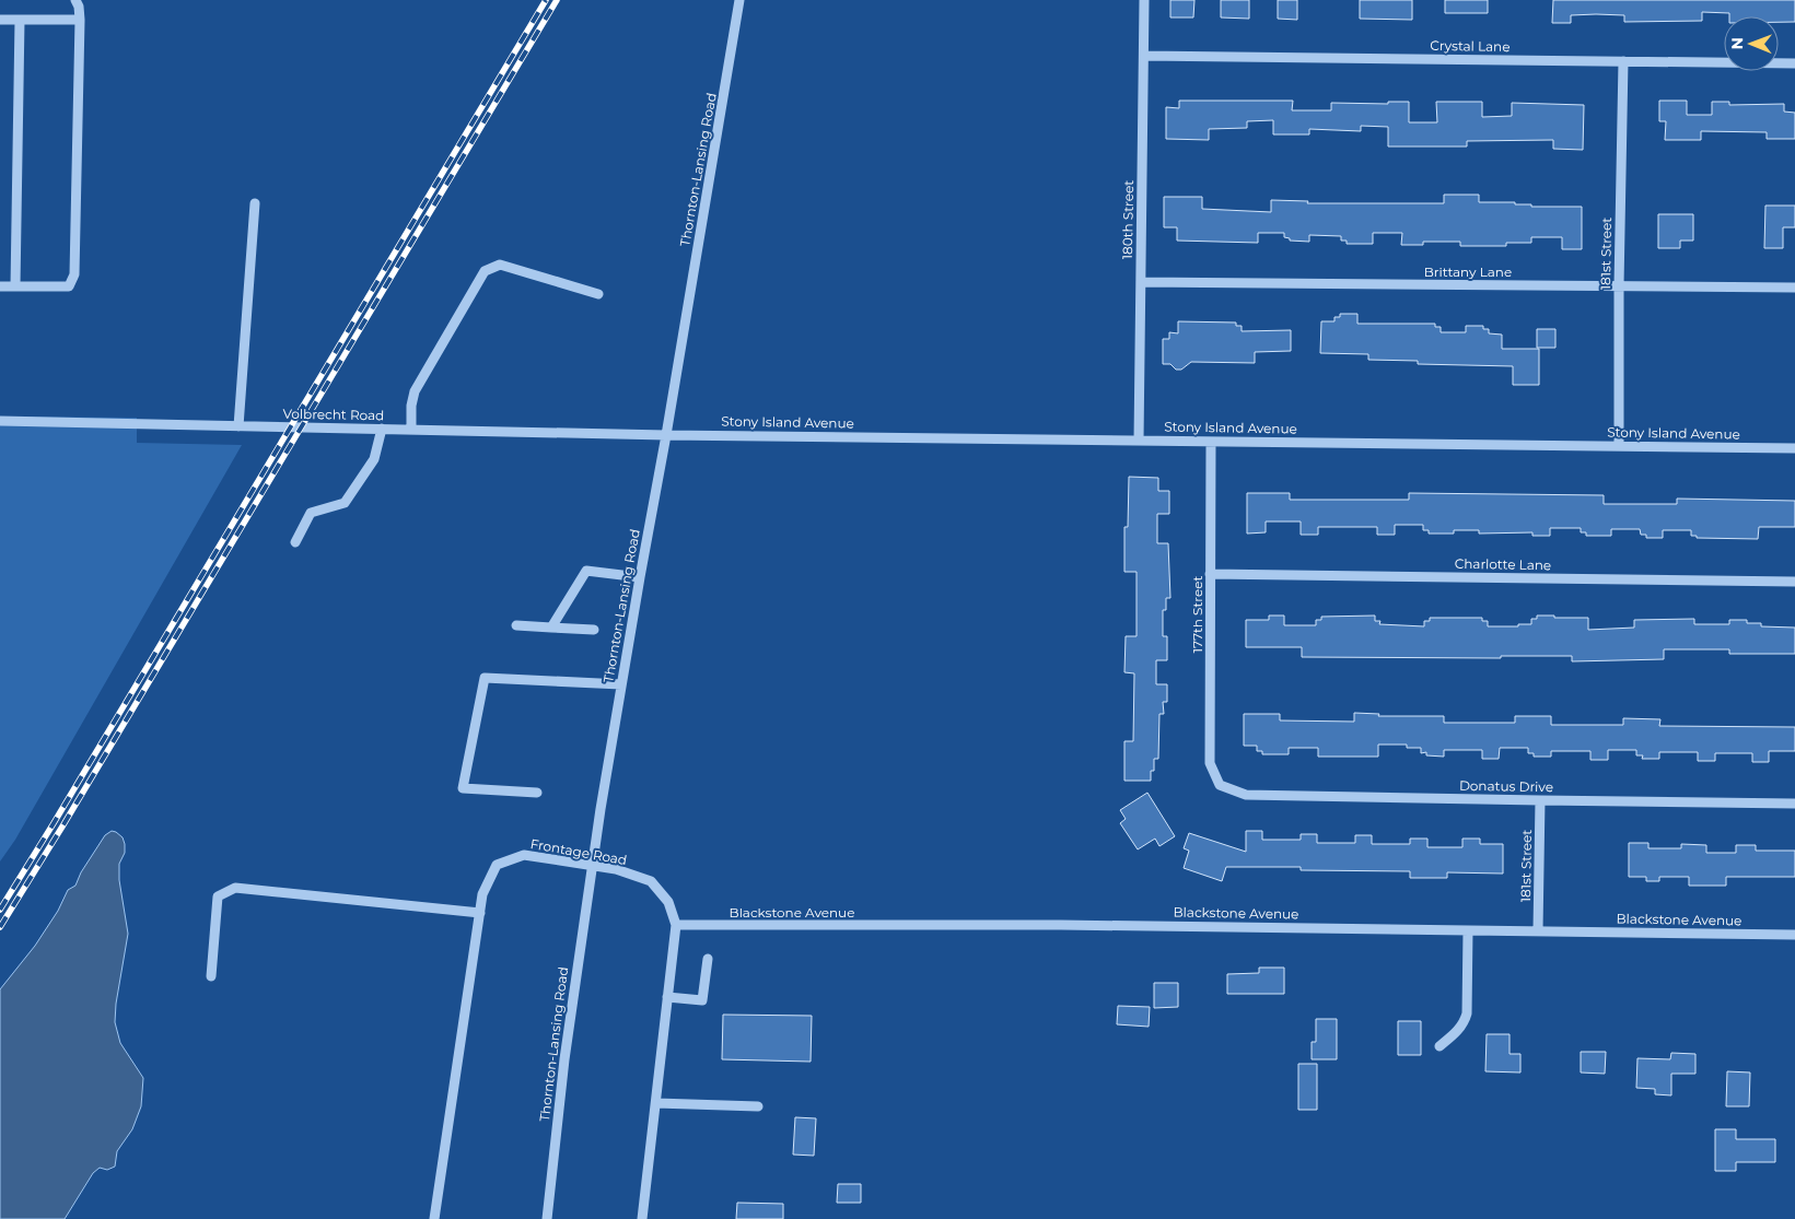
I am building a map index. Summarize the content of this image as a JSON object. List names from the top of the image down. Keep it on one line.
{"streets":{"street":["Crystal Lane","Thornton-Lansing Road","180th Street","181st Street","Brittany Lane","Volbrecht Road","Stony Island Avenue","Charlotte Lane","177th Street","Donatus Drive","Frontage Road","Blackstone Avenue"]},"crossings":[["Crystal Lane","180th Street"],["Crystal Lane","181st Street"],["Thornton-Lansing Road","Volbrecht Road"],["Thornton-Lansing Road","Stony Island Avenue"],["Thornton-Lansing Road","Frontage Road"],["180th Street","Brittany Lane"],["180th Street","Stony Island Avenue"],["181st Street","Brittany Lane"],["181st Street","Stony Island Avenue"],["181st Street","Donatus Drive"],["181st Street","Blackstone Avenue"],["Volbrecht Road","Stony Island Avenue"],["Stony Island Avenue","177th Street"],["Charlotte Lane","177th Street"],["177th Street","Donatus Drive"],["Frontage Road","Blackstone Avenue"]],"north":"left"}
